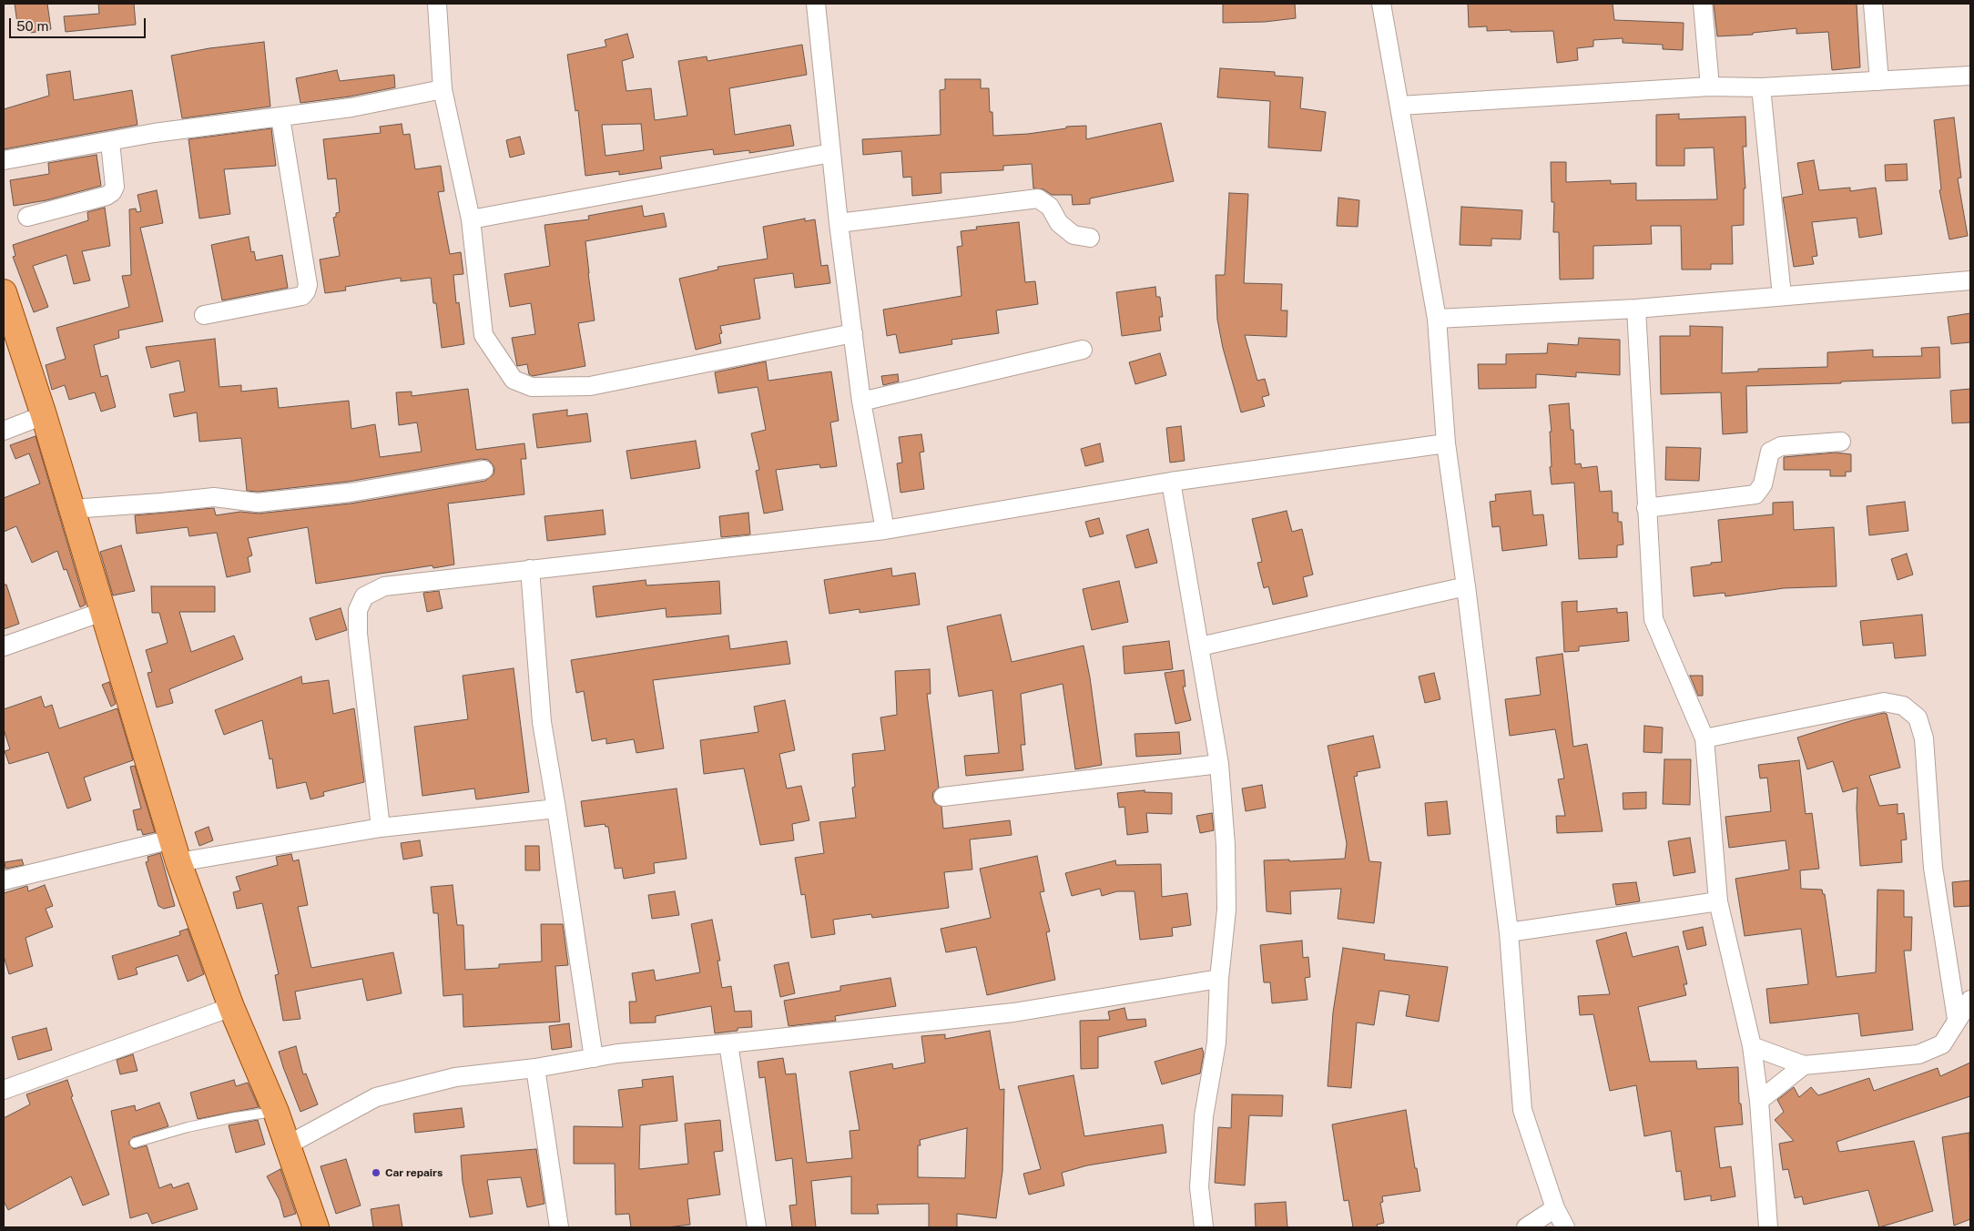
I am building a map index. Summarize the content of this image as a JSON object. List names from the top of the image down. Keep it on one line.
{"places":["Car repairs"],"scale_bar":"50 m"}
